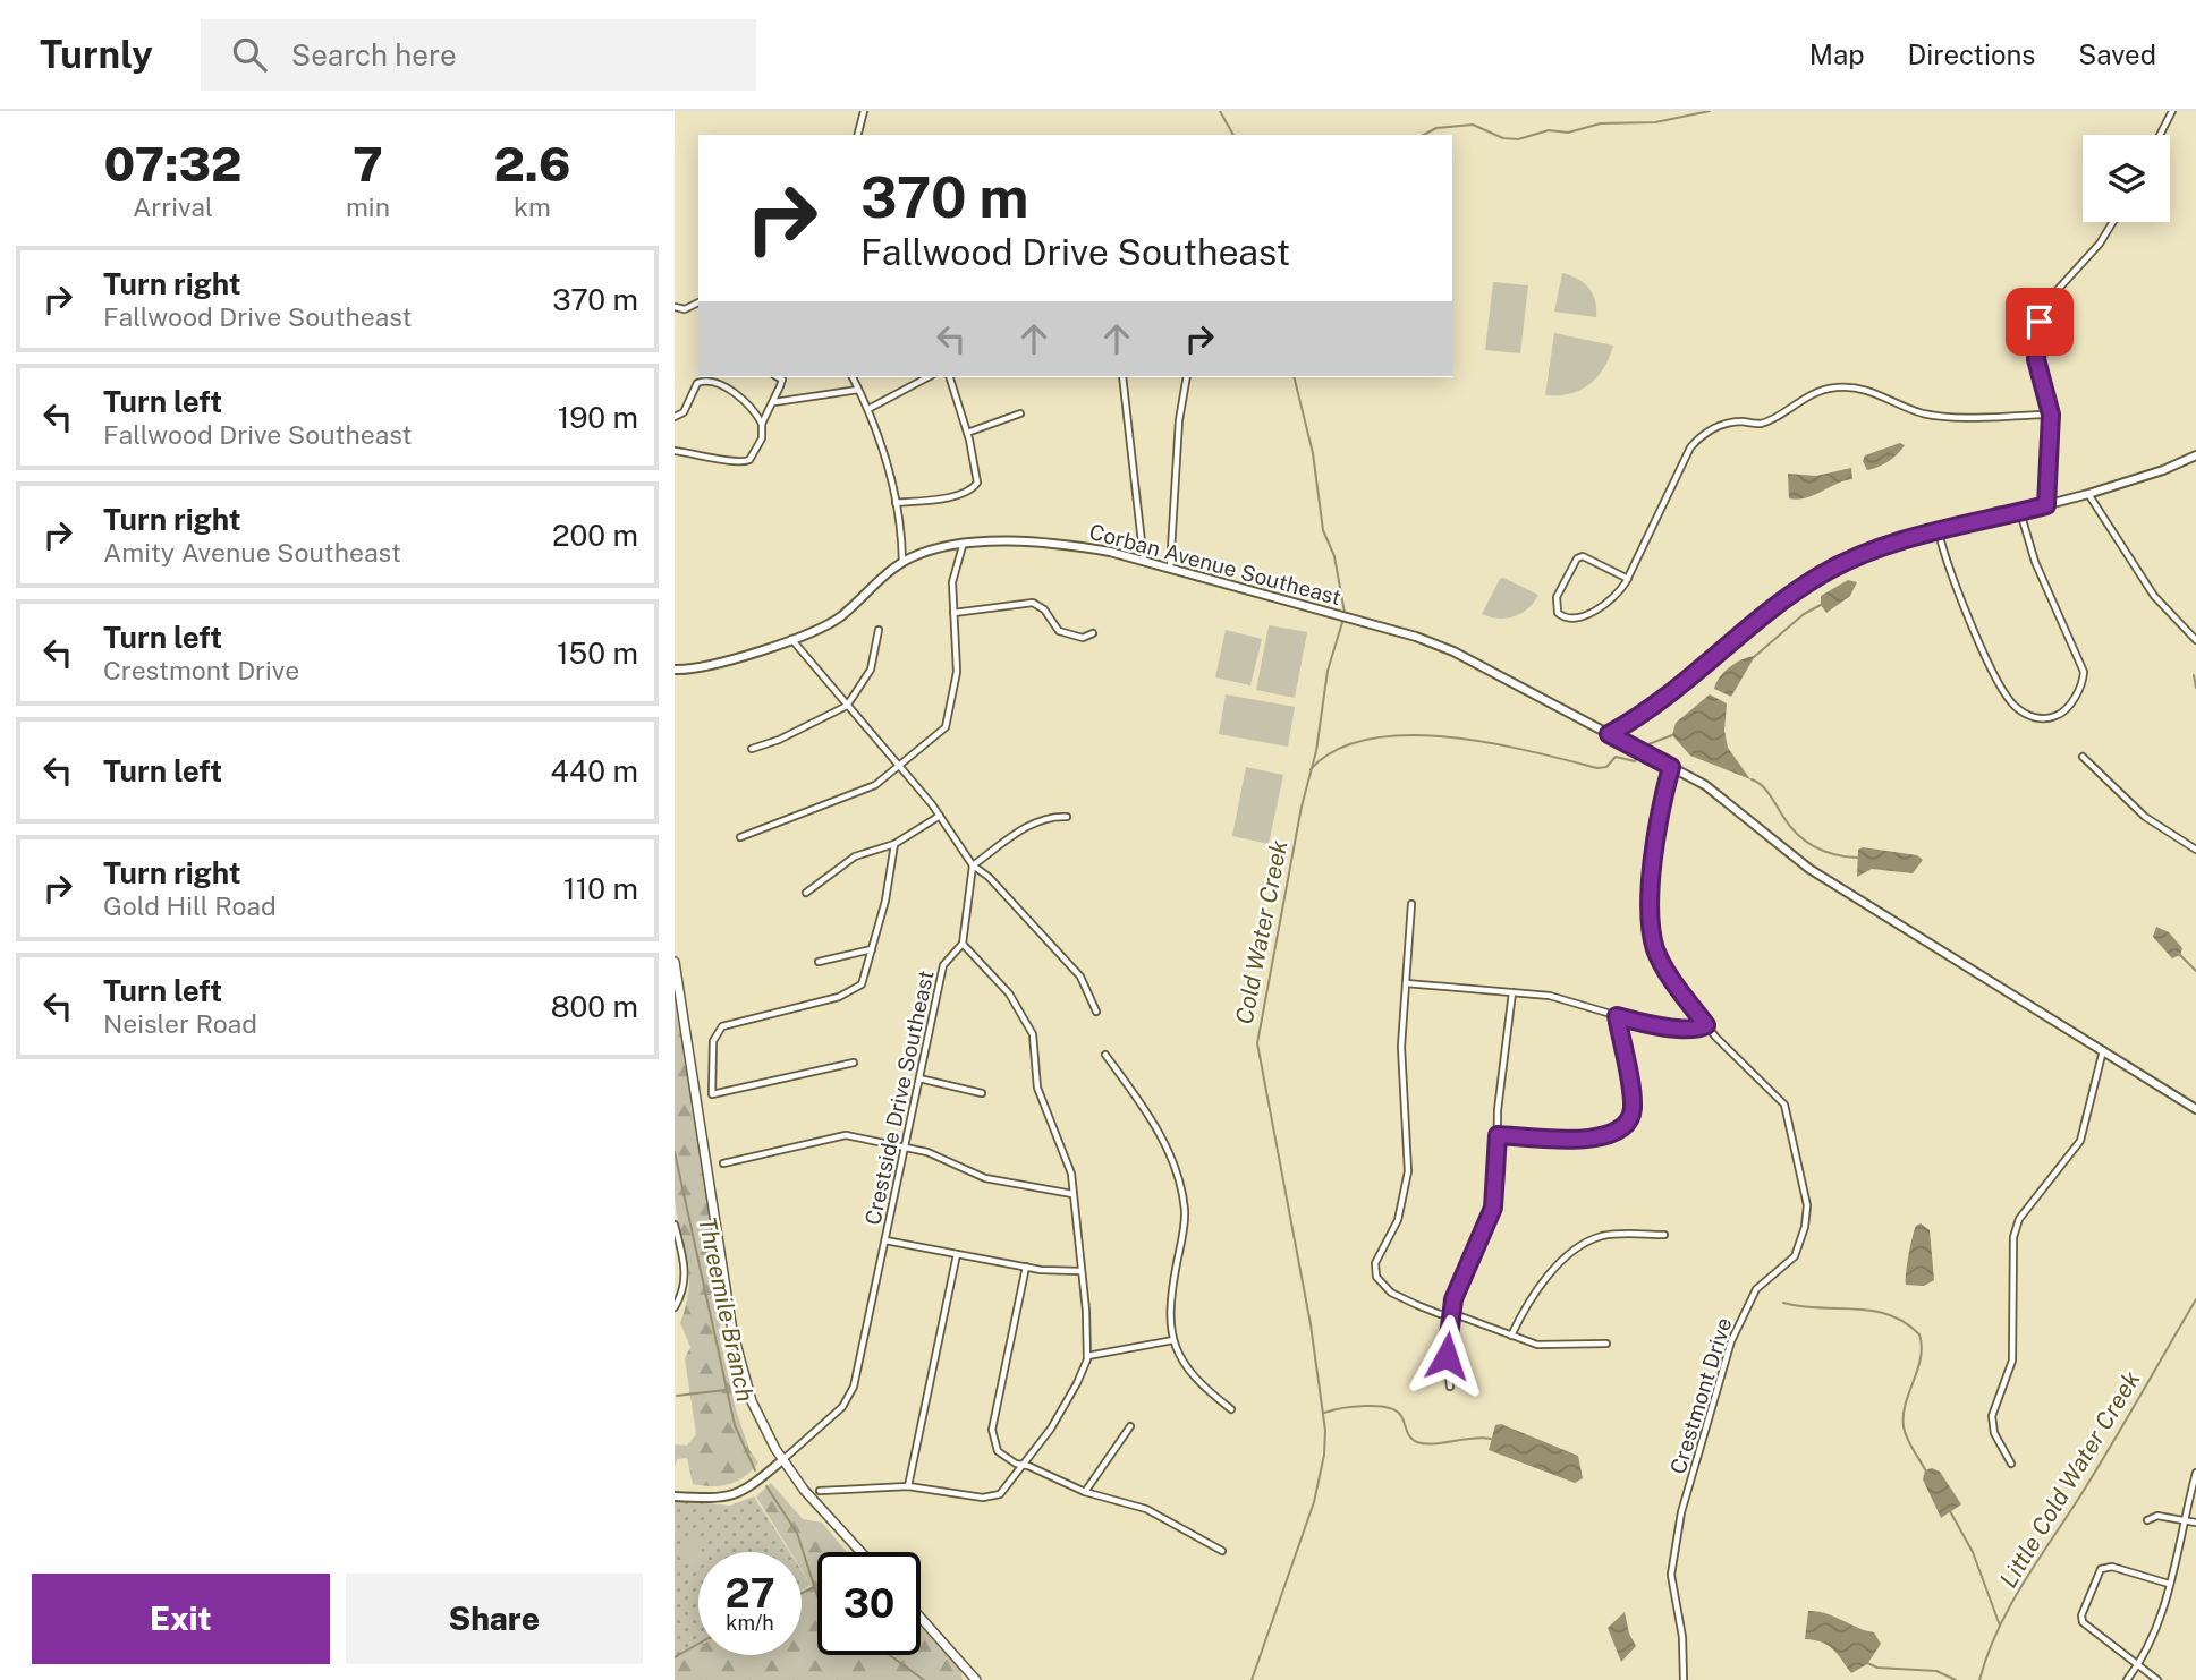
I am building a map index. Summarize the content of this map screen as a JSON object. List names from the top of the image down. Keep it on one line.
{"streets":{"main road":["Corban Avenue Southeast"],"street":["Crestside Drive Southeast","Crestmont Drive"]},"crossings":[["Corban Avenue Southeast","Crestmont Drive"]],"water":["Cold Water Creek","Threemile Branch","Little Cold Water Creek"],"page":{"header":"Turnly","search":"Search here","nav":["Map","Directions","Saved"],"eta":["07:32","Arrival","7","min","2.6","km"],"turn":["370 m","Fallwood Drive Southeast"],"list":[{"name":"Turn right","note":"Fallwood Drive Southeast","value":"370 m"},{"name":"Turn left","note":"Fallwood Drive Southeast","value":"190 m"},{"name":"Turn right","note":"Amity Avenue Southeast","value":"200 m"},{"name":"Turn left","note":"Crestmont Drive","value":"150 m"},{"name":"Turn left","value":"440 m"},{"name":"Turn right","note":"Gold Hill Road","value":"110 m"},{"name":"Turn left","note":"Neisler Road","value":"800 m"}],"speed":"27 km/h","limit":"30","buttons":["Exit","Share"]}}
